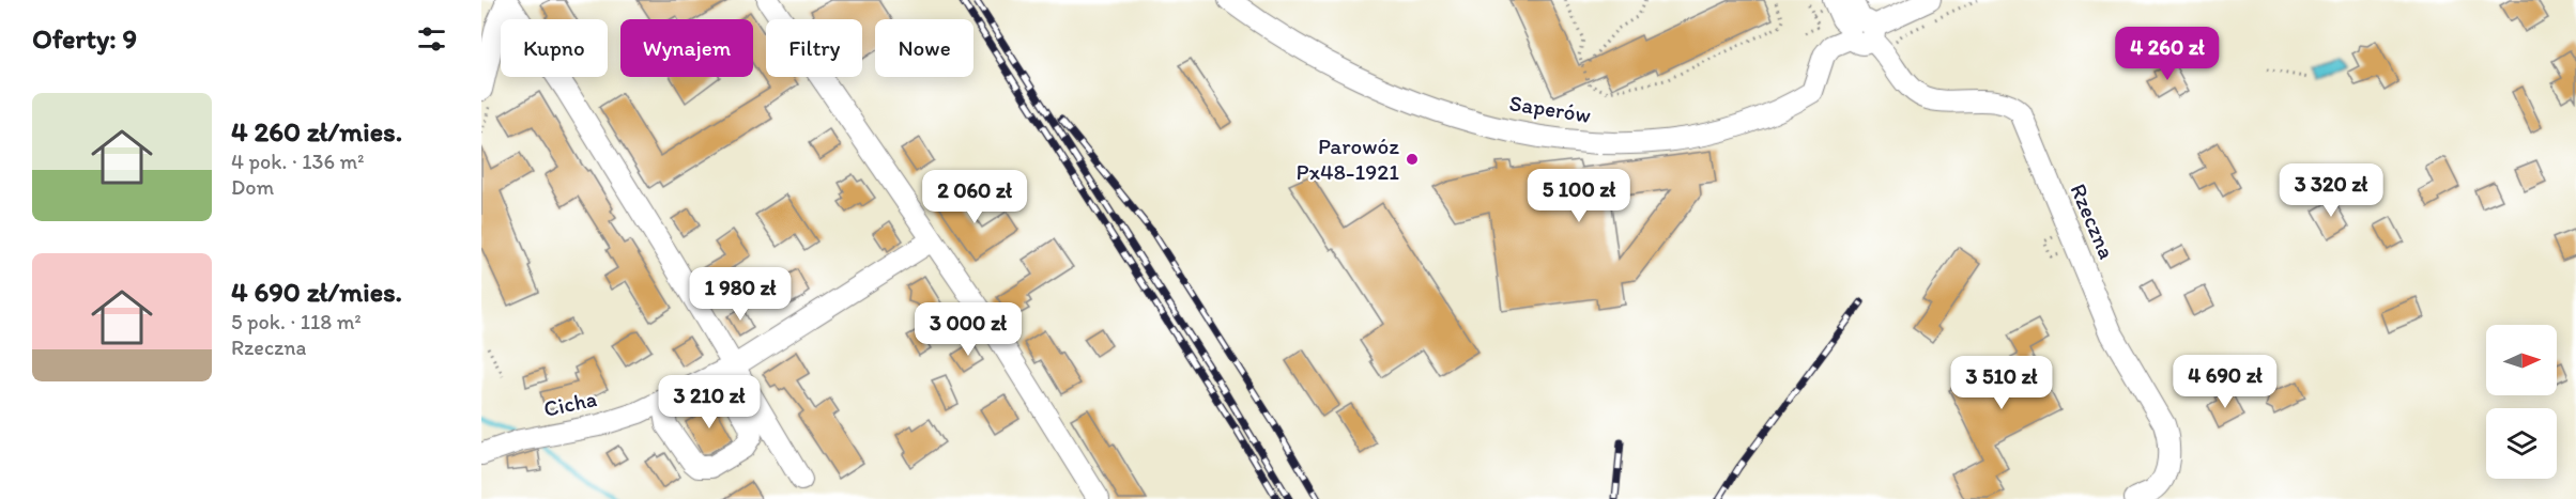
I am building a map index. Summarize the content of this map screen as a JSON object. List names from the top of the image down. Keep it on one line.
{"streets":{"street":["Saperów","Rzeczna","Cicha"]},"crossings":[["Saperów","Rzeczna"]],"places":["Parowóz Px48-1921"],"north":"right","page":{"heading":"Oferty: 9","chip":["Kupno","Wynajem","Filtry","Nowe"],"price":["4 260 zł","3 320 zł","5 100 zł","2 060 zł","1 980 zł","3 000 zł","4 690 zł","3 510 zł","3 210 zł"],"list":[{"name":"4 260 zł/mies.","note":"4 pok. · 136 m² · Dom"},{"name":"4 690 zł/mies.","note":"5 pok. · 118 m² · Rzeczna"}]}}
